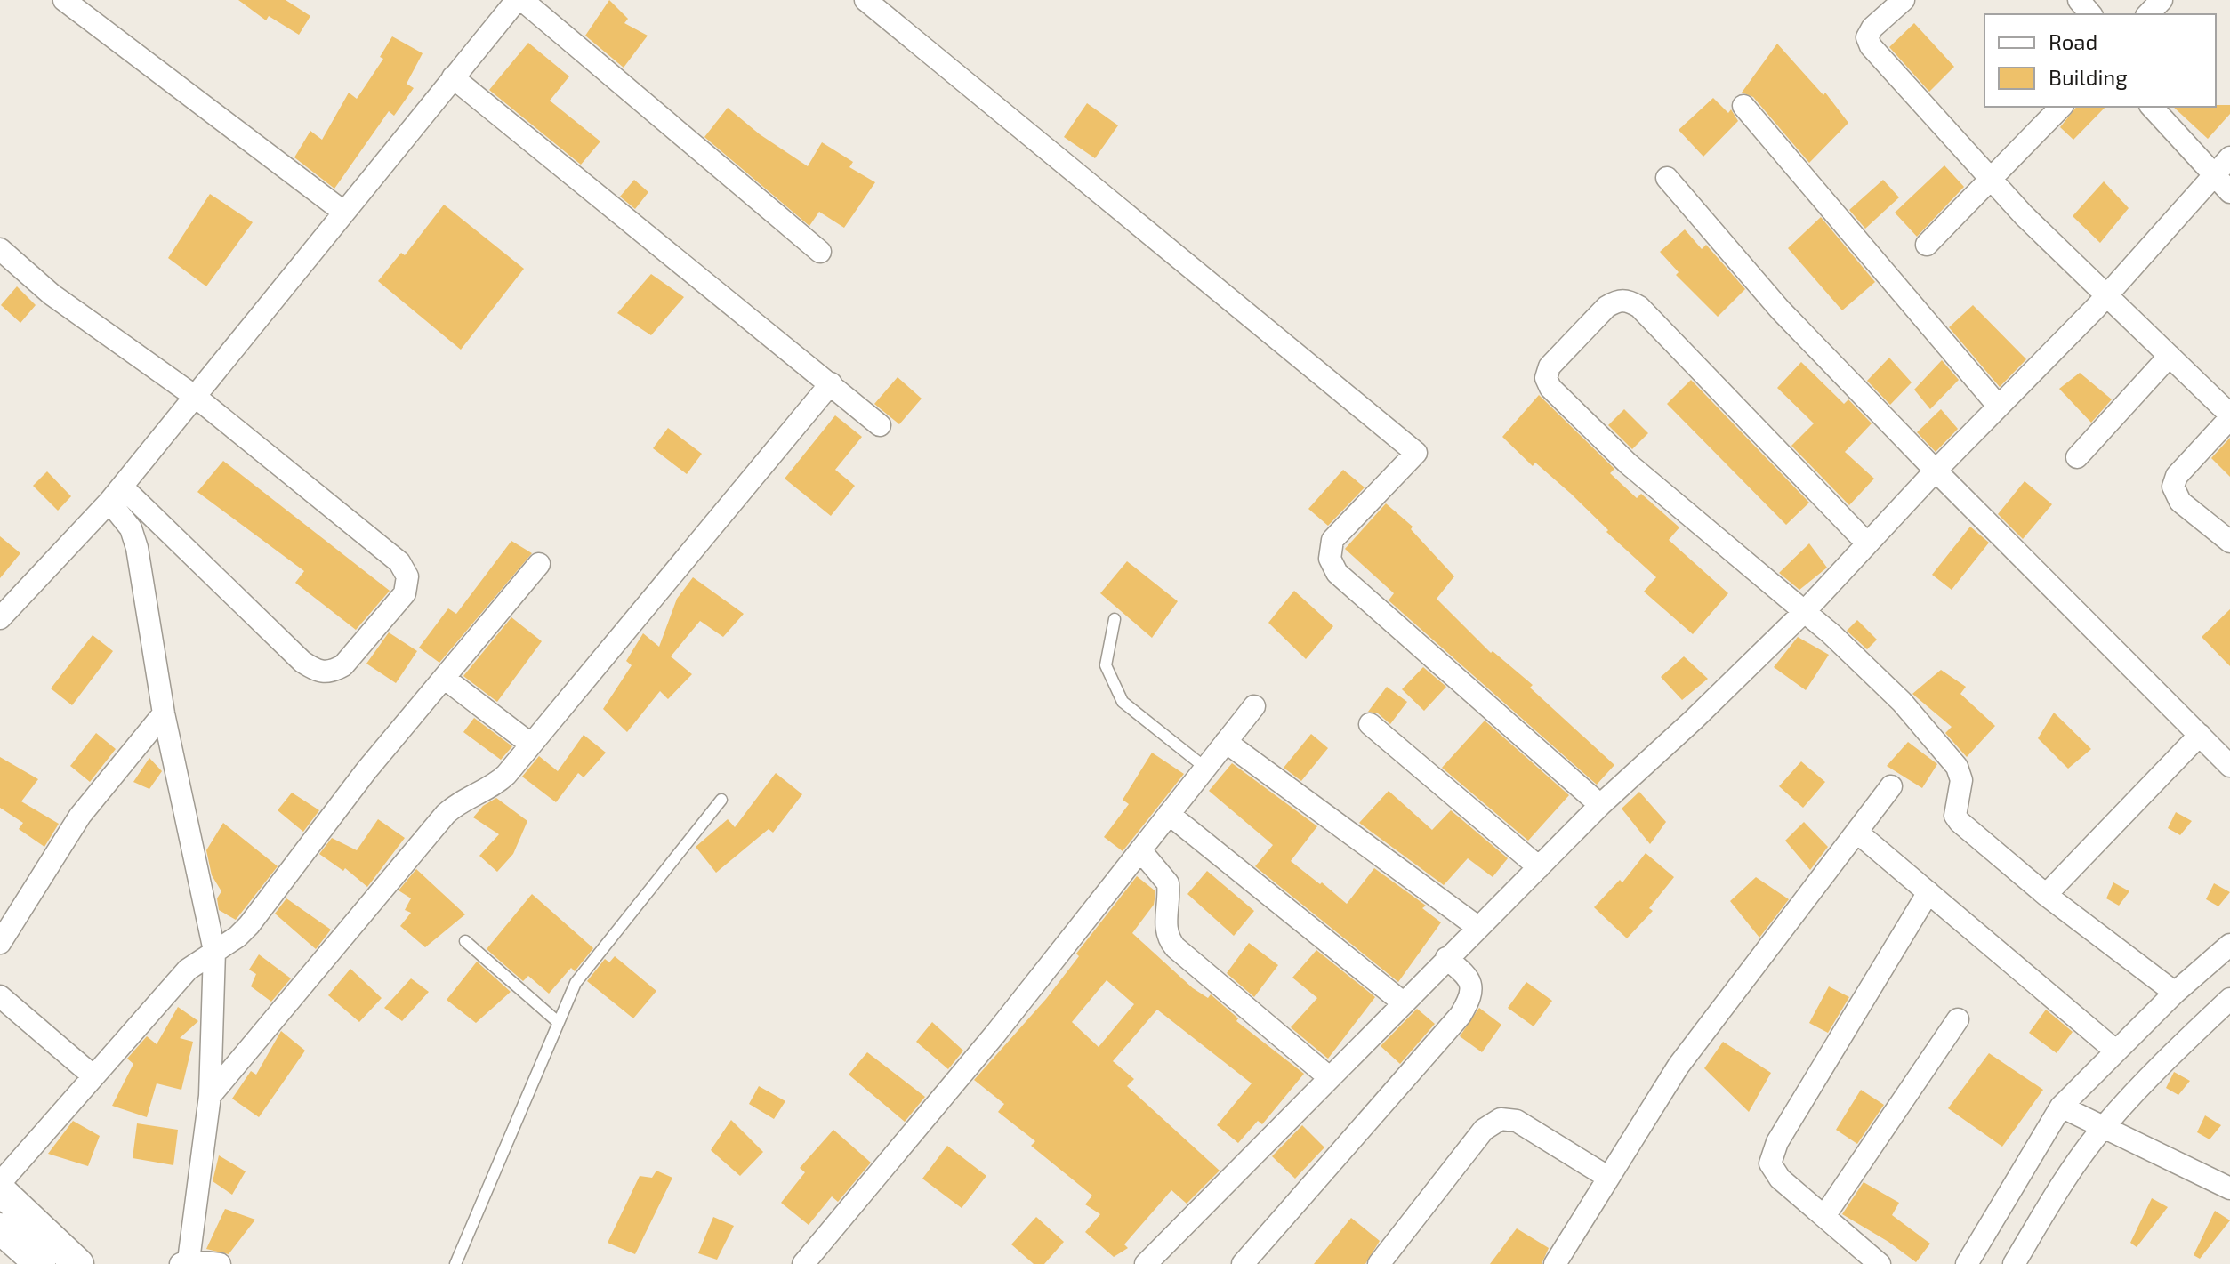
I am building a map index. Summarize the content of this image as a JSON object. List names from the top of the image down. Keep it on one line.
{"legend":["Road","Building"]}
